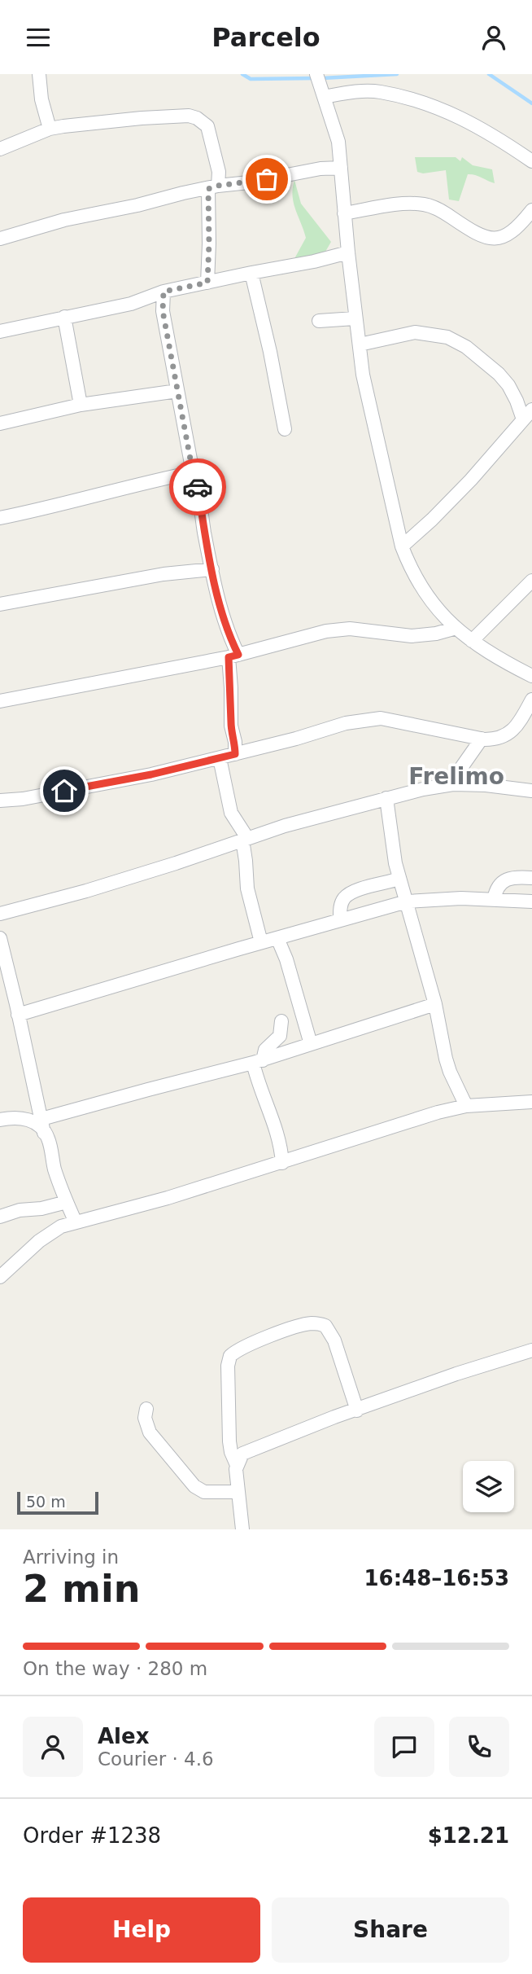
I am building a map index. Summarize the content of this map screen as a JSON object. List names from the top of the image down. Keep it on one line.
{"districts":["Frelimo"],"scale_bar":"50 m","page":{"header":"Parcelo","scale":"50 m","heading":["2 min","Arriving in","16:48–16:53"],"panel":["Alex","Courier · 4.6","Order #1238","$12.21"],"bar":"On the way · 280 m","buttons":["Help","Share"]}}
